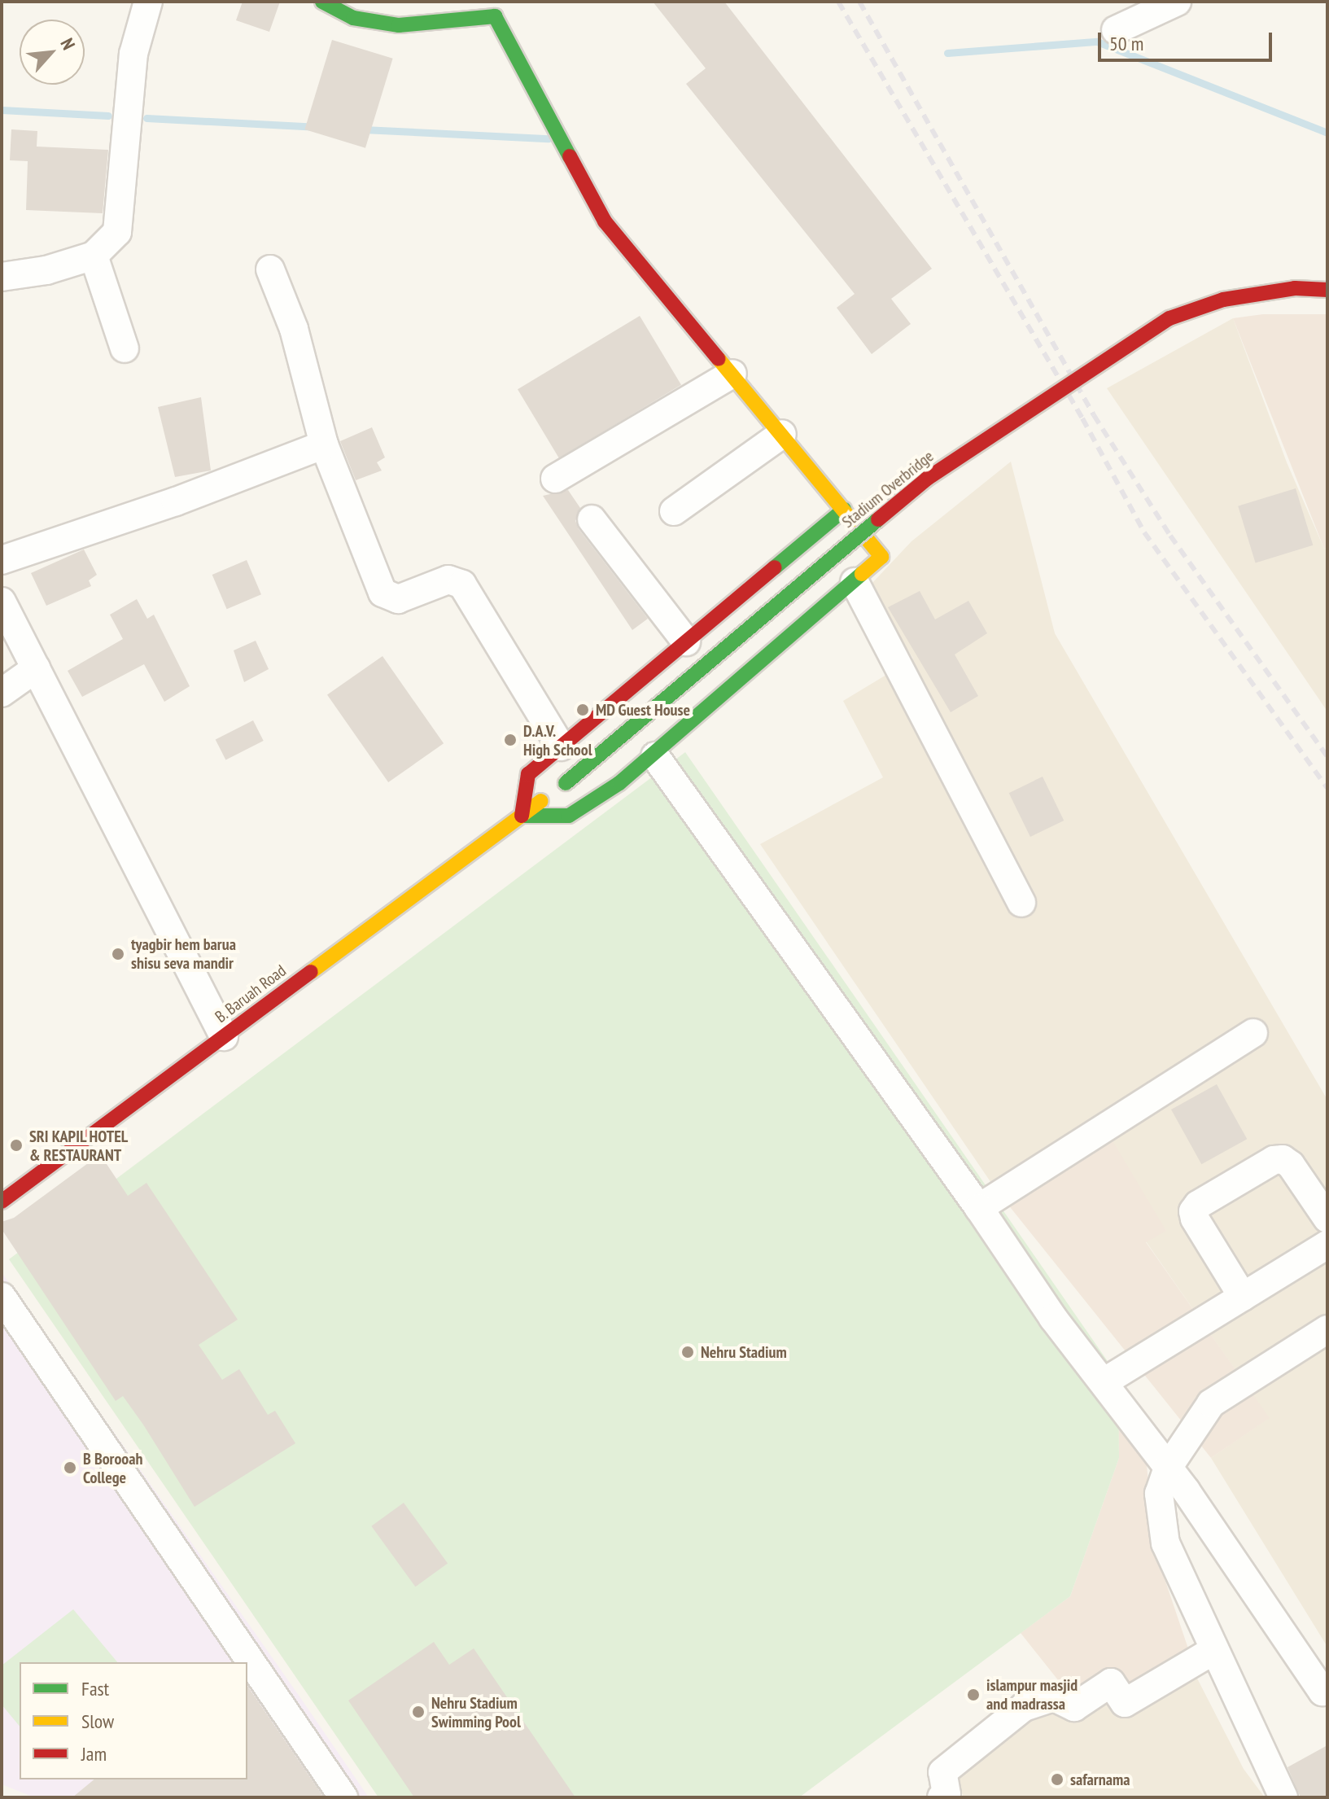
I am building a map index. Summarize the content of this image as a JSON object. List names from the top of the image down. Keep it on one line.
{"streets":{"street":["Stadium Overbridge","B. Baruah Road"]},"crossings":[["Stadium Overbridge","B. Baruah Road"]],"places":["MD Guest House","D.A.V. High School","tyagbir hem barua shisu seva mandir","SRI KAPIL HOTEL & RESTAURANT","Nehru Stadium","B Borooah College","islampur masjid and madrassa","Nehru Stadium Swimming Pool","safarnama"],"legend":["Fast","Slow","Jam"],"scale_bar":"50 m","north":"top right"}
